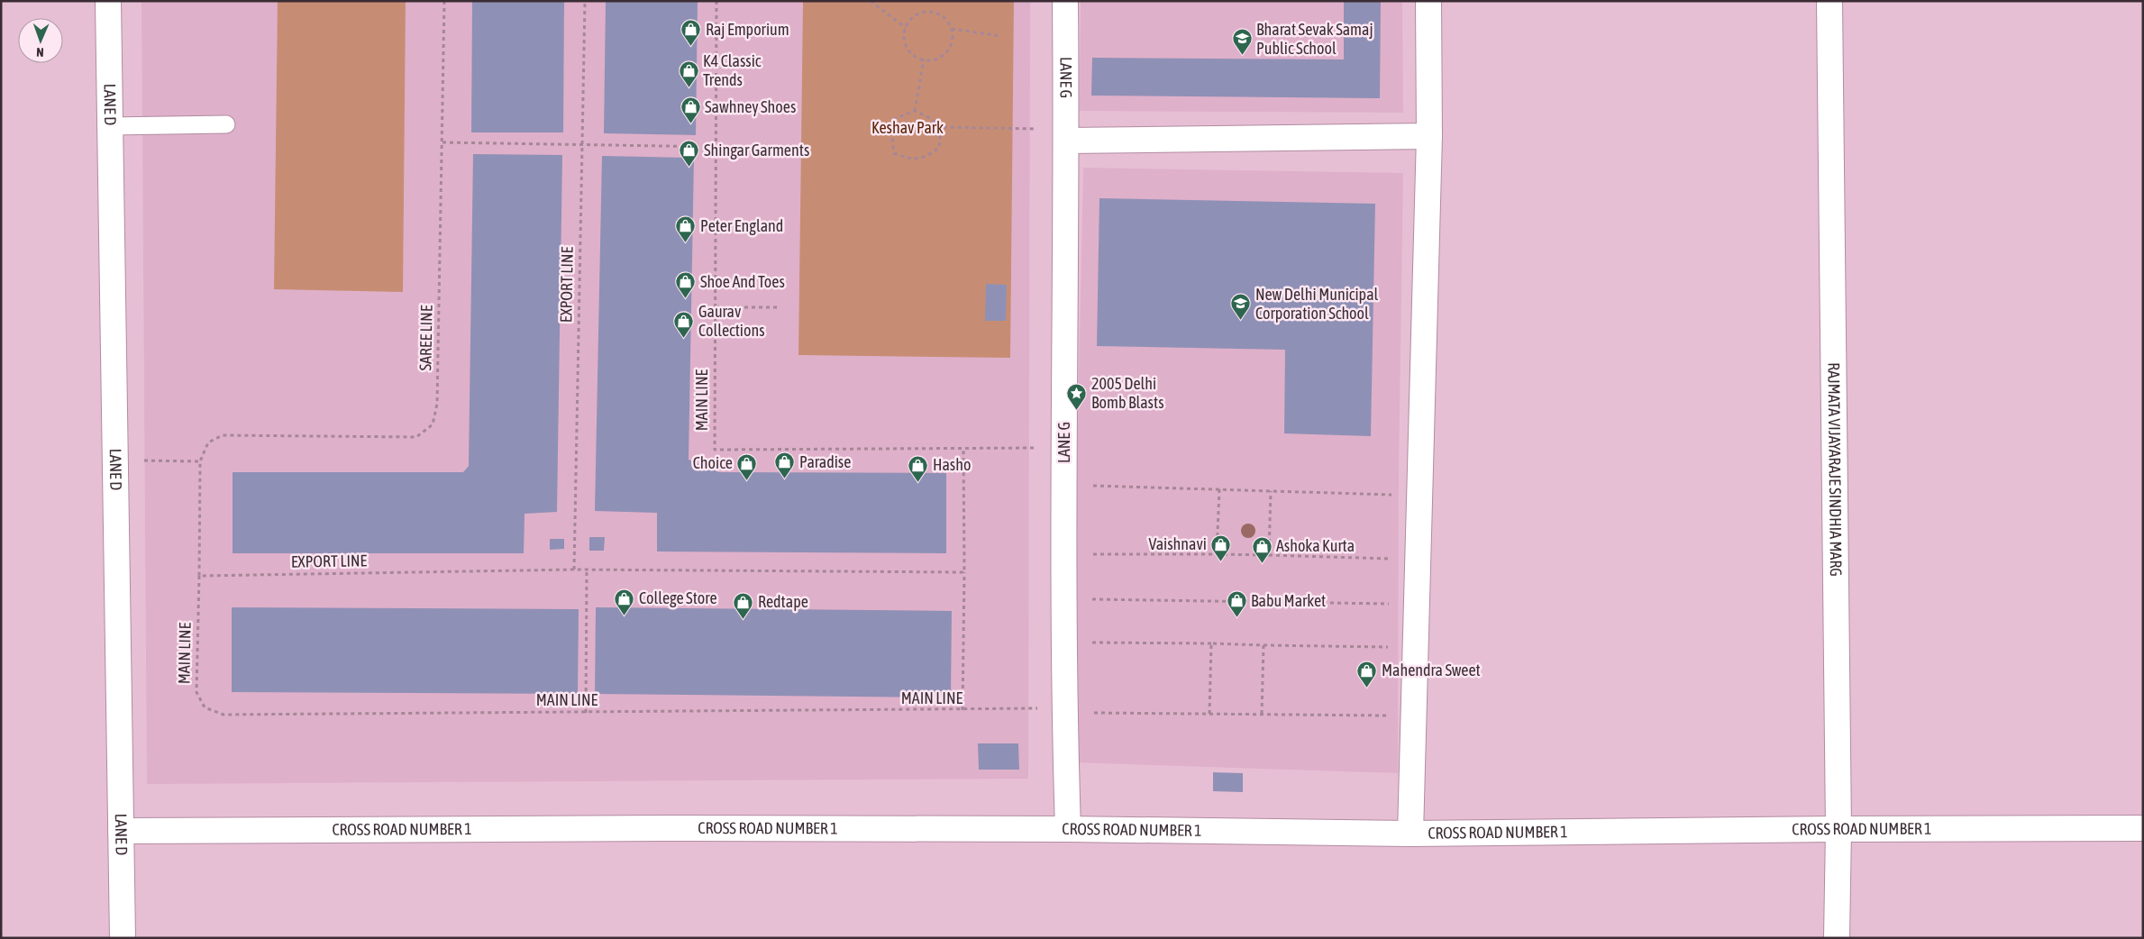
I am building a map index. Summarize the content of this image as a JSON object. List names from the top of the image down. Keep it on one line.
{"streets":{"street":["LANE G","LANE D","RAJMATA VIJAYARAJE SINDHIA MARG","CROSS ROAD NUMBER 1"],"path":["EXPORT LINE","SAREE LINE","MAIN LINE"]},"crossings":[["LANE G","MAIN LINE"],["LANE G","CROSS ROAD NUMBER 1"],["LANE D","CROSS ROAD NUMBER 1"],["EXPORT LINE","MAIN LINE"],["RAJMATA VIJAYARAJE SINDHIA MARG","CROSS ROAD NUMBER 1"]],"parks":["Keshav Park"],"places":{"shop":["Raj Emporium","K4 Classic Trends","Sawhney Shoes","Shingar Garments","Peter England","Shoe And Toes","Gaurav Collections","Paradise","Choice","Hasho","Vaishnavi","Ashoka Kurta","College Store","Babu Market","Redtape","Mahendra Sweet"],"school or university":["Bharat Sevak Samaj Public School","New Delhi Municipal Corporation School"],"place":["2005 Delhi Bomb Blasts"]},"north":"bottom"}
